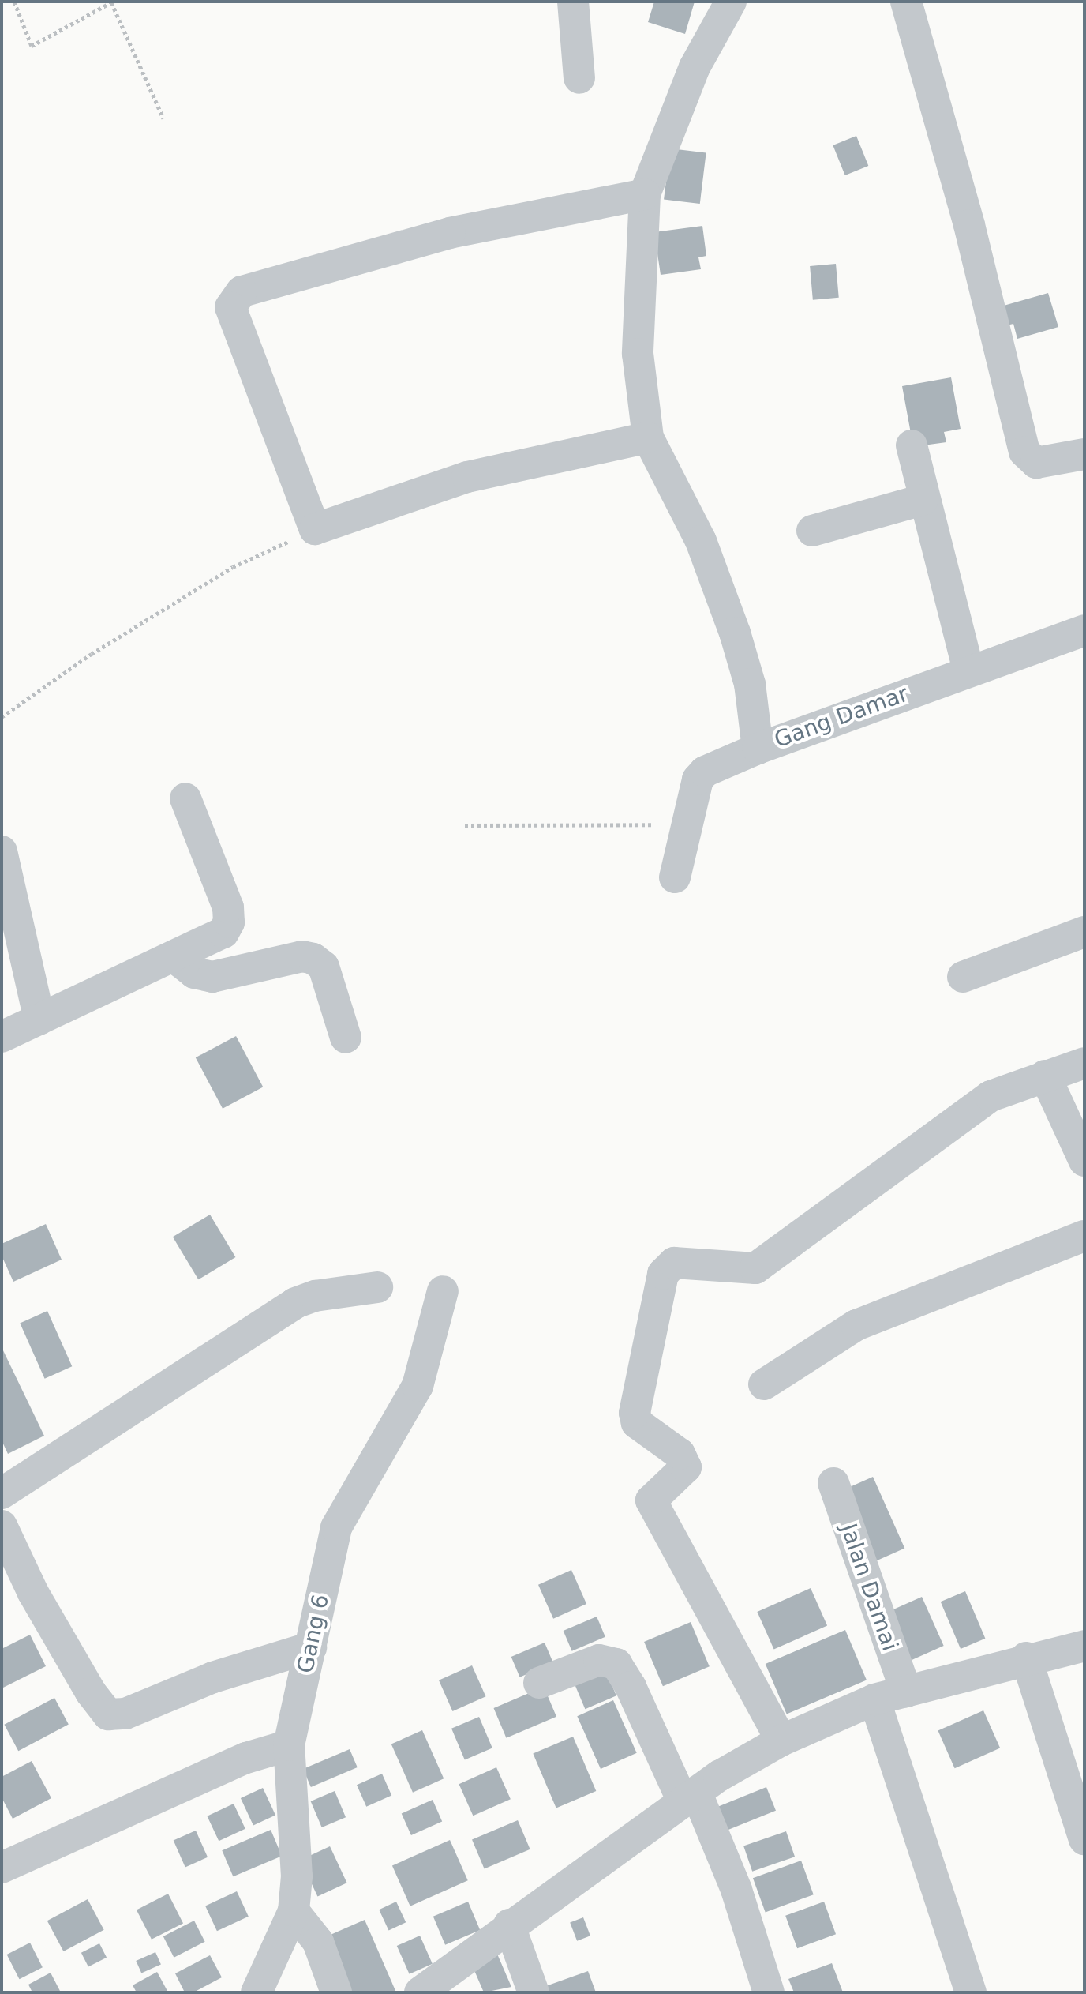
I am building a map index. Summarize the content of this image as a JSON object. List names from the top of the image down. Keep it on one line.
{"streets":{"street":["Gang Damar","Jalan Damai","Gang 6"]}}
